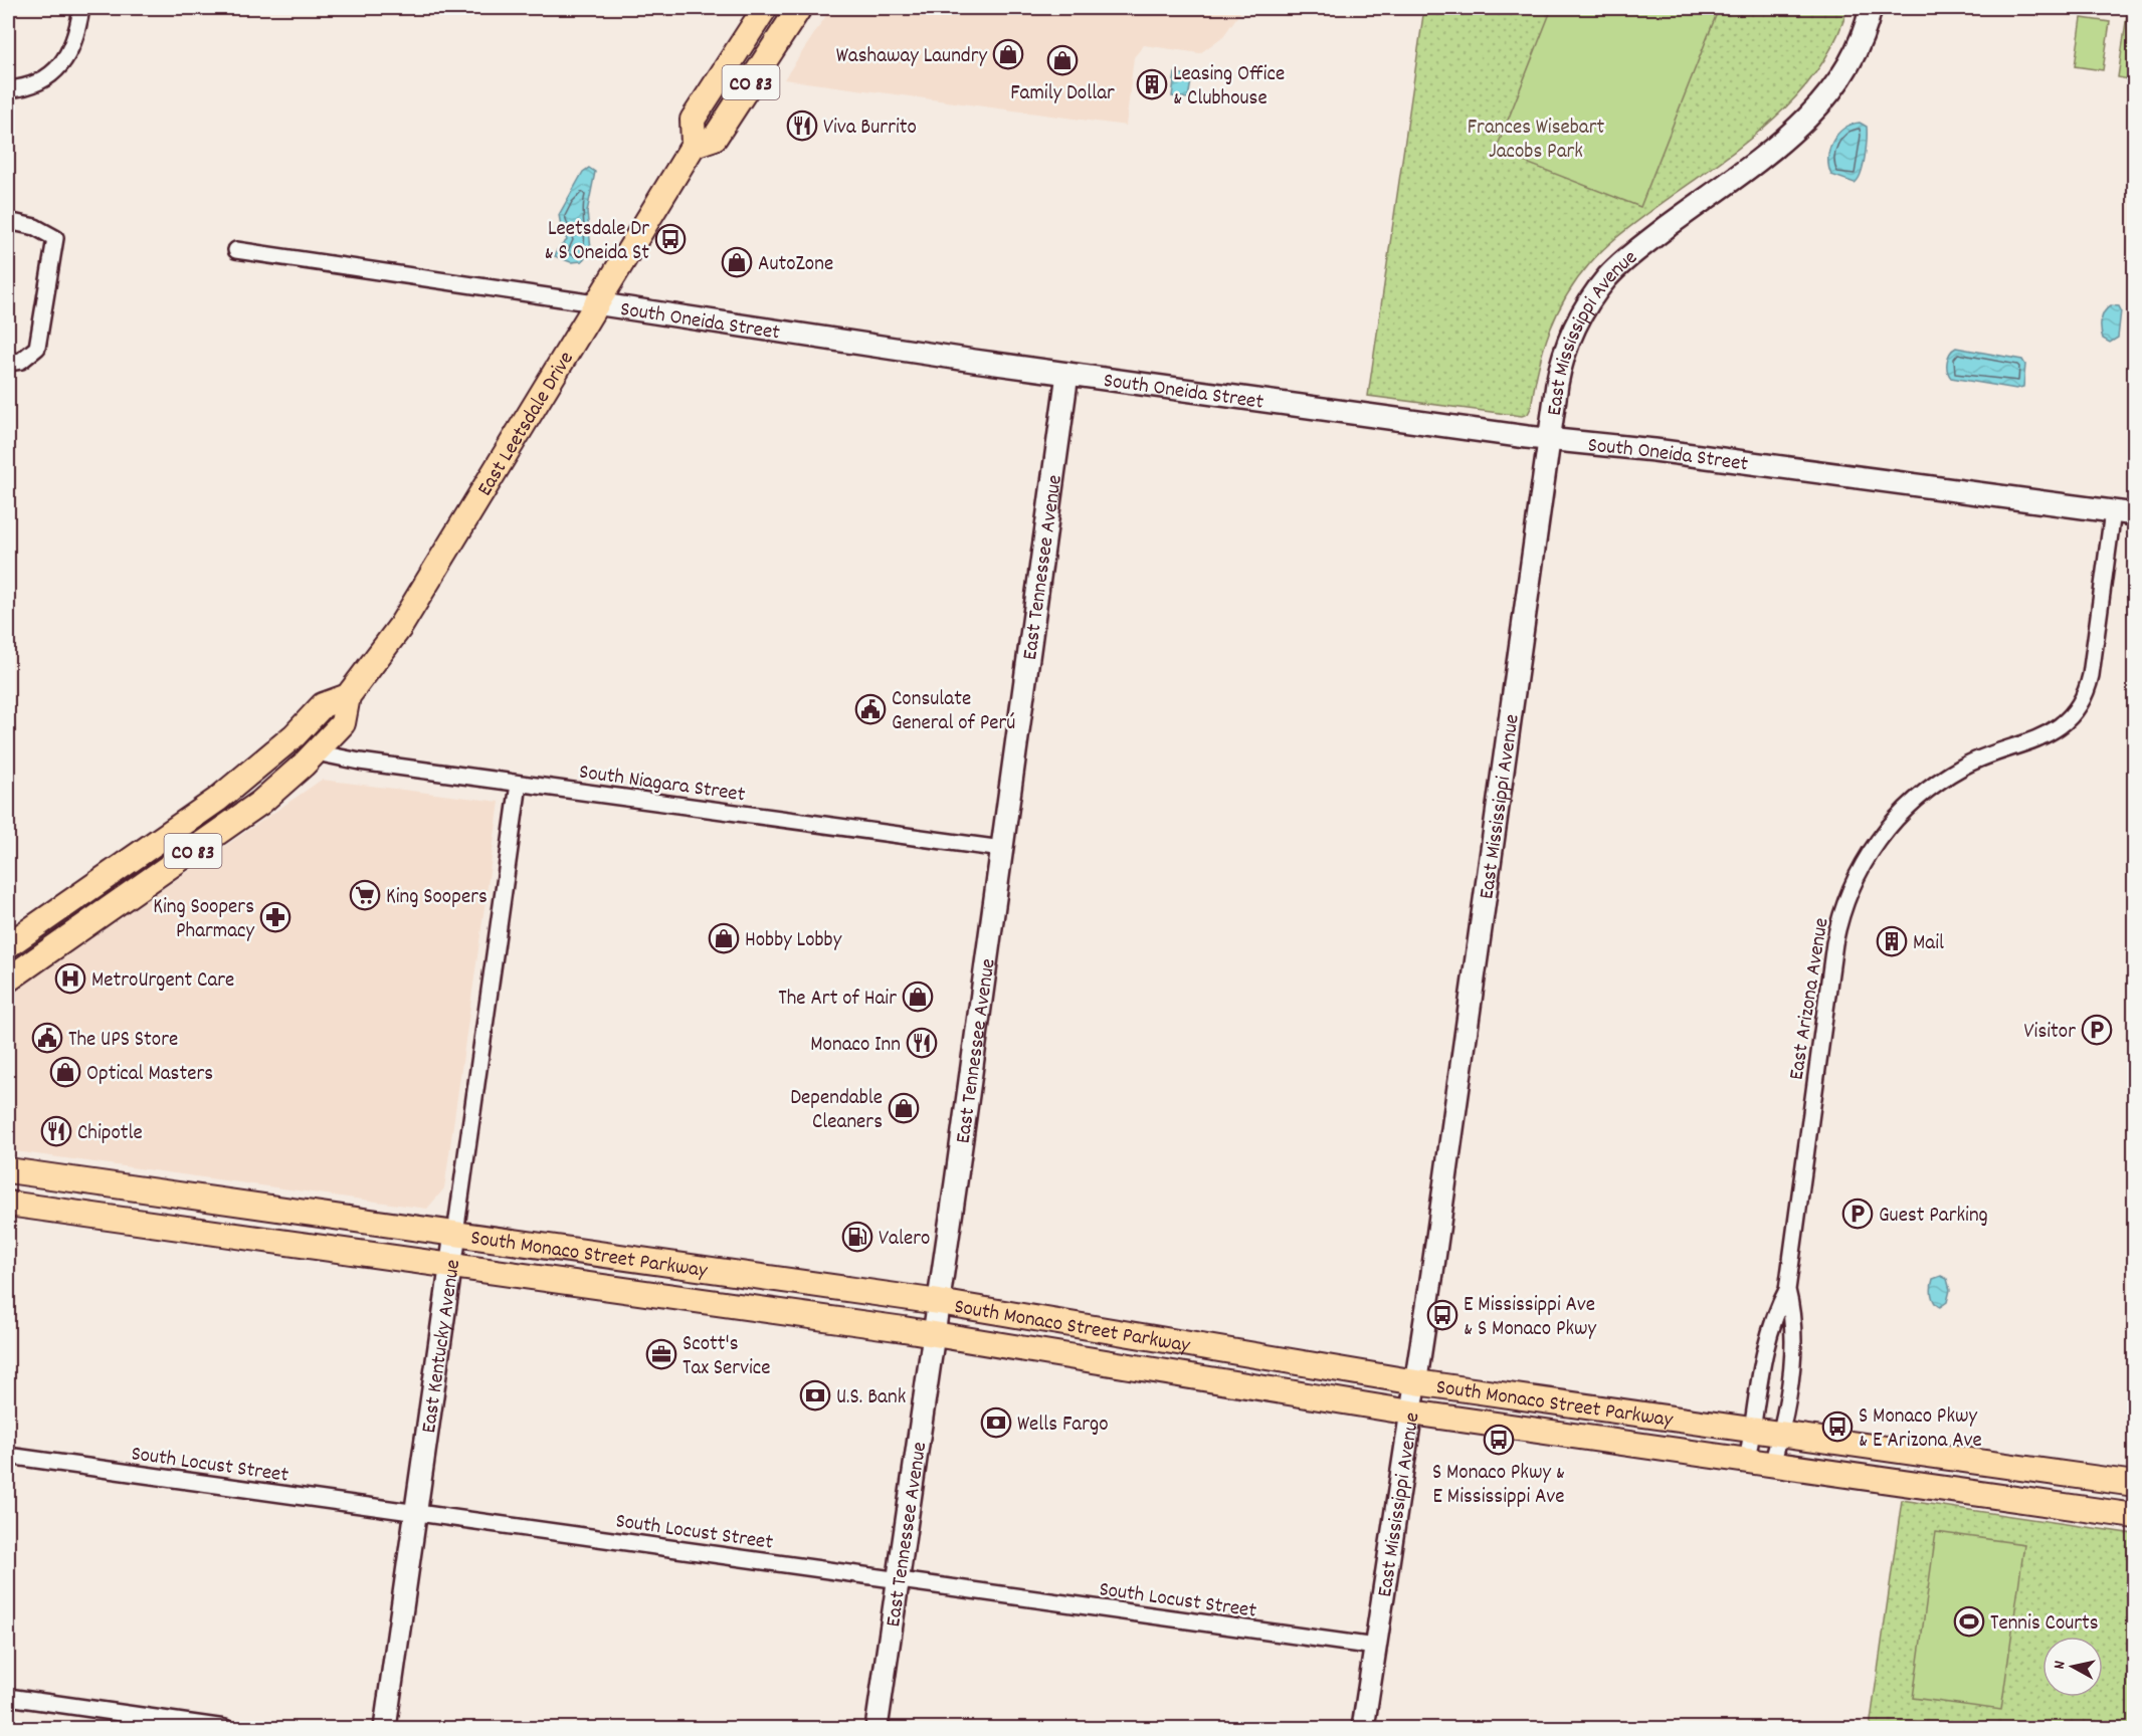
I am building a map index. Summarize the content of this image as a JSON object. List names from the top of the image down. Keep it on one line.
{"streets":{"main road":["CO 83","East Leetsdale Drive","South Monaco Street Parkway"],"street":["South Oneida Street","East Mississippi Avenue","East Tennessee Avenue","South Niagara Street","East Arizona Avenue","East Kentucky Avenue","South Locust Street"]},"crossings":[["CO 83","East Leetsdale Drive"],["South Oneida Street","East Mississippi Avenue"],["South Oneida Street","East Leetsdale Drive"],["South Oneida Street","East Tennessee Avenue"],["South Oneida Street","East Arizona Avenue"],["East Mississippi Avenue","South Monaco Street Parkway"],["East Mississippi Avenue","South Locust Street"],["East Leetsdale Drive","South Niagara Street"],["East Tennessee Avenue","South Niagara Street"],["East Tennessee Avenue","South Monaco Street Parkway"],["East Tennessee Avenue","South Locust Street"],["South Niagara Street","East Kentucky Avenue"],["East Arizona Avenue","South Monaco Street Parkway"],["South Monaco Street Parkway","East Kentucky Avenue"],["East Kentucky Avenue","South Locust Street"]],"parks":["Frances Wisebart Jacobs Park"],"places":{"shop":["Washaway Laundry","Family Dollar","AutoZone","Hobby Lobby","The Art of Hair","Optical Masters","Dependable Cleaners"],"building":["Leasing Office & Clubhouse","Mail"],"restaurant":["Viva Burrito","Monaco Inn","Chipotle"],"bus stop":["Leetsdale Dr & S Oneida St","E Mississippi Ave & S Monaco Pkwy","S Monaco Pkwy & E Arizona Ave","S Monaco Pkwy & E Mississippi Ave"],"public building":["Consulate General of Perú","The UPS Store"],"supermarket":["King Soopers"],"pharmacy":["King Soopers Pharmacy"],"hospital":["MetroUrgent Care"],"parking":["Visitor","Guest Parking"],"fuel station":["Valero"],"office":["Scott's Tax Service"],"bank":["U.S. Bank","Wells Fargo"],"sports":["Tennis Courts"]},"north":"left"}
